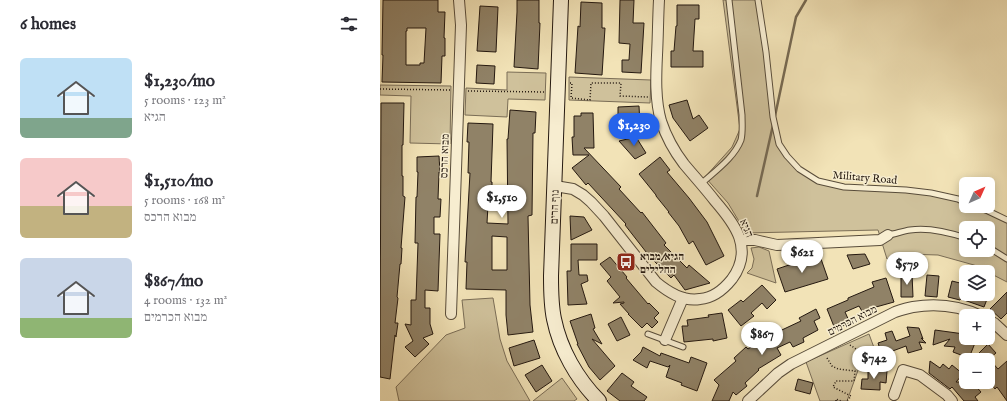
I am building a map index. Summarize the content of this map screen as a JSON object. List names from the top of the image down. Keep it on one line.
{"streets":{"street":["מבוא הרכס","נוף הרים","הגיא","מבוא הכרמים"],"lane":["Military Road"]},"crossings":[["נוף הרים","הגיא"]],"places":{"bus stop":["הגיא/מבוא החלילים"]},"north":"top right","page":{"heading":"6 homes","list":[{"name":"$1,230/mo","note":"5 rooms · 123 m² · הגיא"},{"name":"$1,510/mo","note":"5 rooms · 168 m² · מבוא הרכס"},{"name":"$867/mo","note":"4 rooms · 132 m² · מבוא הכרמים"}],"price":["$1,230","$1,510","$621","$579","$867","$742"],"map_buttons":["+","−"]}}
